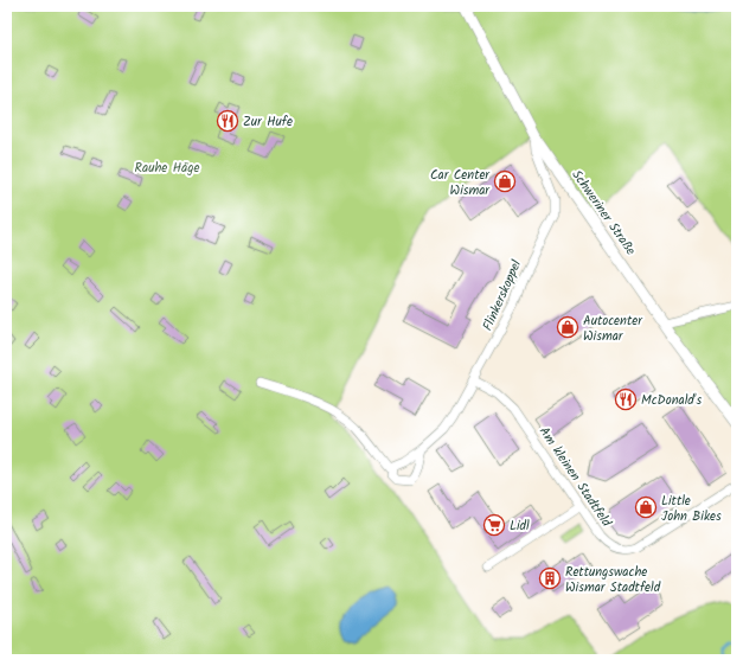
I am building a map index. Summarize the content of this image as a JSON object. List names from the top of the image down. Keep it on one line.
{"streets":{"main road":["Schweriner Straße"],"street":["Flinkerskoppel","Am kleinen Stadtfeld"]},"crossings":[["Schweriner Straße","Flinkerskoppel"],["Flinkerskoppel","Am kleinen Stadtfeld"]],"parks":["Rauhe Häge"],"places":{"restaurant":["Zur Hufe","McDonald's"],"shop":["Car Center Wismar","Autocenter Wismar","Little John Bikes"],"supermarket":["Lidl"],"building":["Rettungswache Wismar Stadtfeld"]}}
